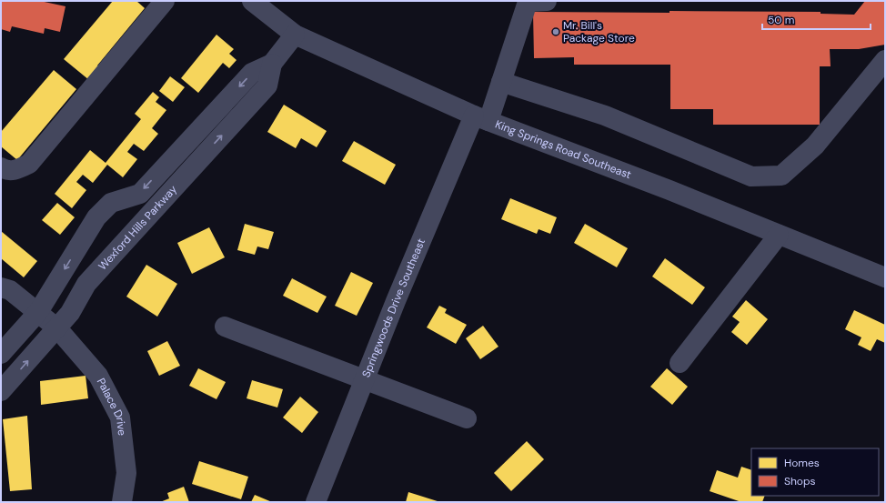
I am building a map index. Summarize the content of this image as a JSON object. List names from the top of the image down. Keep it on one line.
{"streets":{"street":["King Springs Road Southeast","Wexford Hills Parkway","Springwoods Drive Southeast","Palace Drive"]},"crossings":[["King Springs Road Southeast","Wexford Hills Parkway"],["King Springs Road Southeast","Springwoods Drive Southeast"],["Wexford Hills Parkway","Palace Drive"]],"places":["Mr. Bill's Package Store"],"legend":["Homes","Shops"],"scale_bar":"50 m"}
